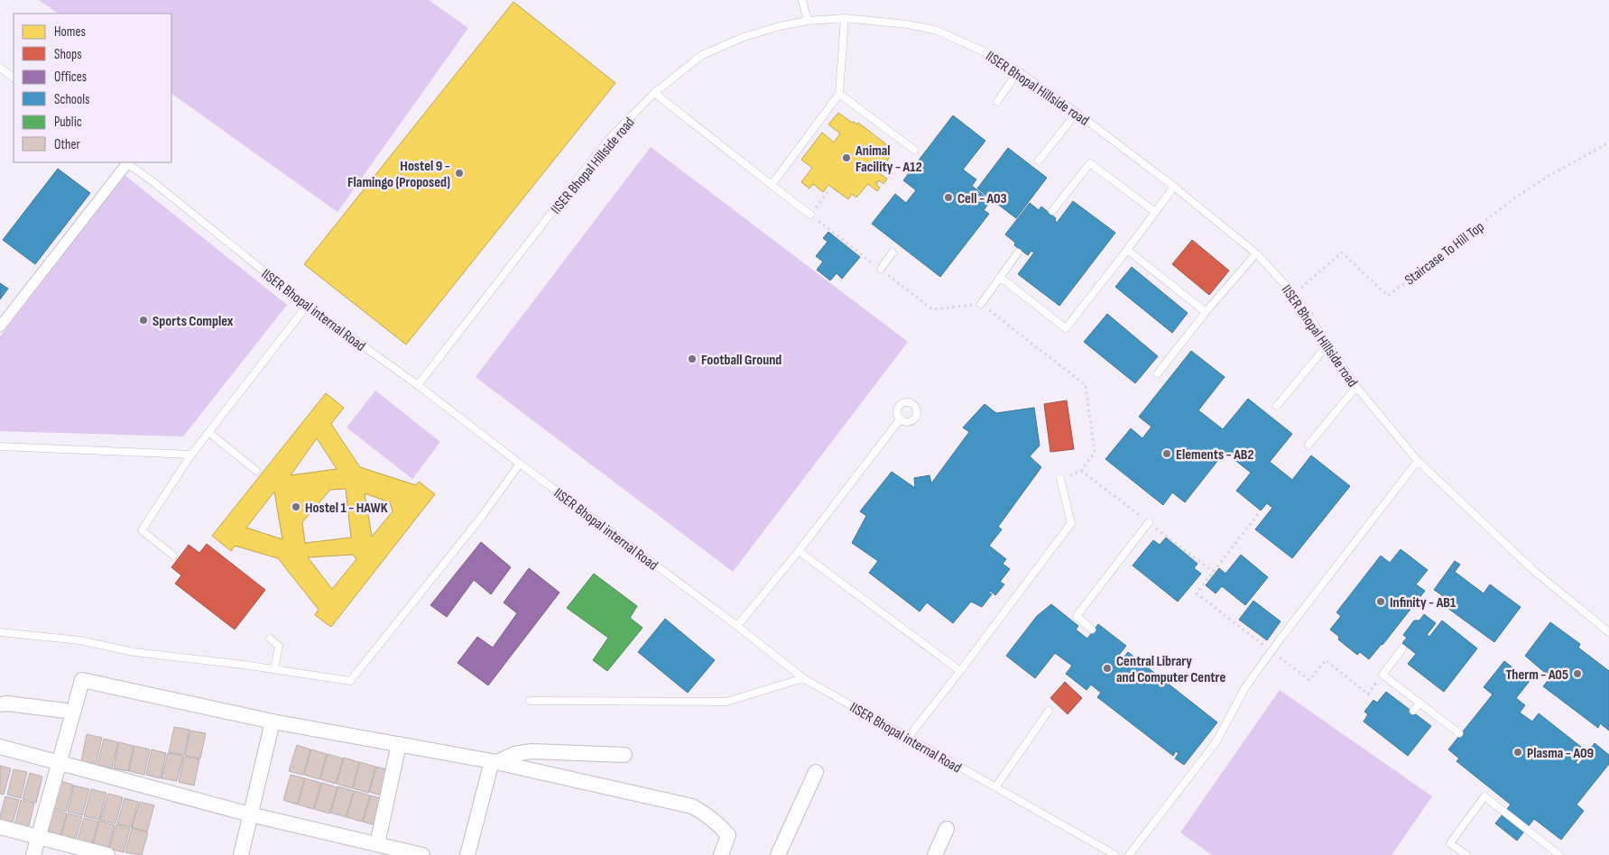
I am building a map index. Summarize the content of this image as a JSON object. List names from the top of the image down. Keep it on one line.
{"streets":{"lane":["IISER Bhopal Hillside road","IISER Bhopal internal Road"],"path":["Staircase To Hill Top"]},"crossings":[["IISER Bhopal Hillside road","Staircase To Hill Top"],["IISER Bhopal Hillside road","IISER Bhopal internal Road"]],"places":["Animal Facility - A12","Hostel 9 - Flamingo (Proposed)","Cell - A03","Sports Complex","Football Ground","Elements - AB2","Hostel 1 - HAWK","Infinity - AB1","Central Library and Computer Centre","Therm - A05","Plasma - A09"],"legend":["Homes","Shops","Offices","Schools","Public","Other"]}
